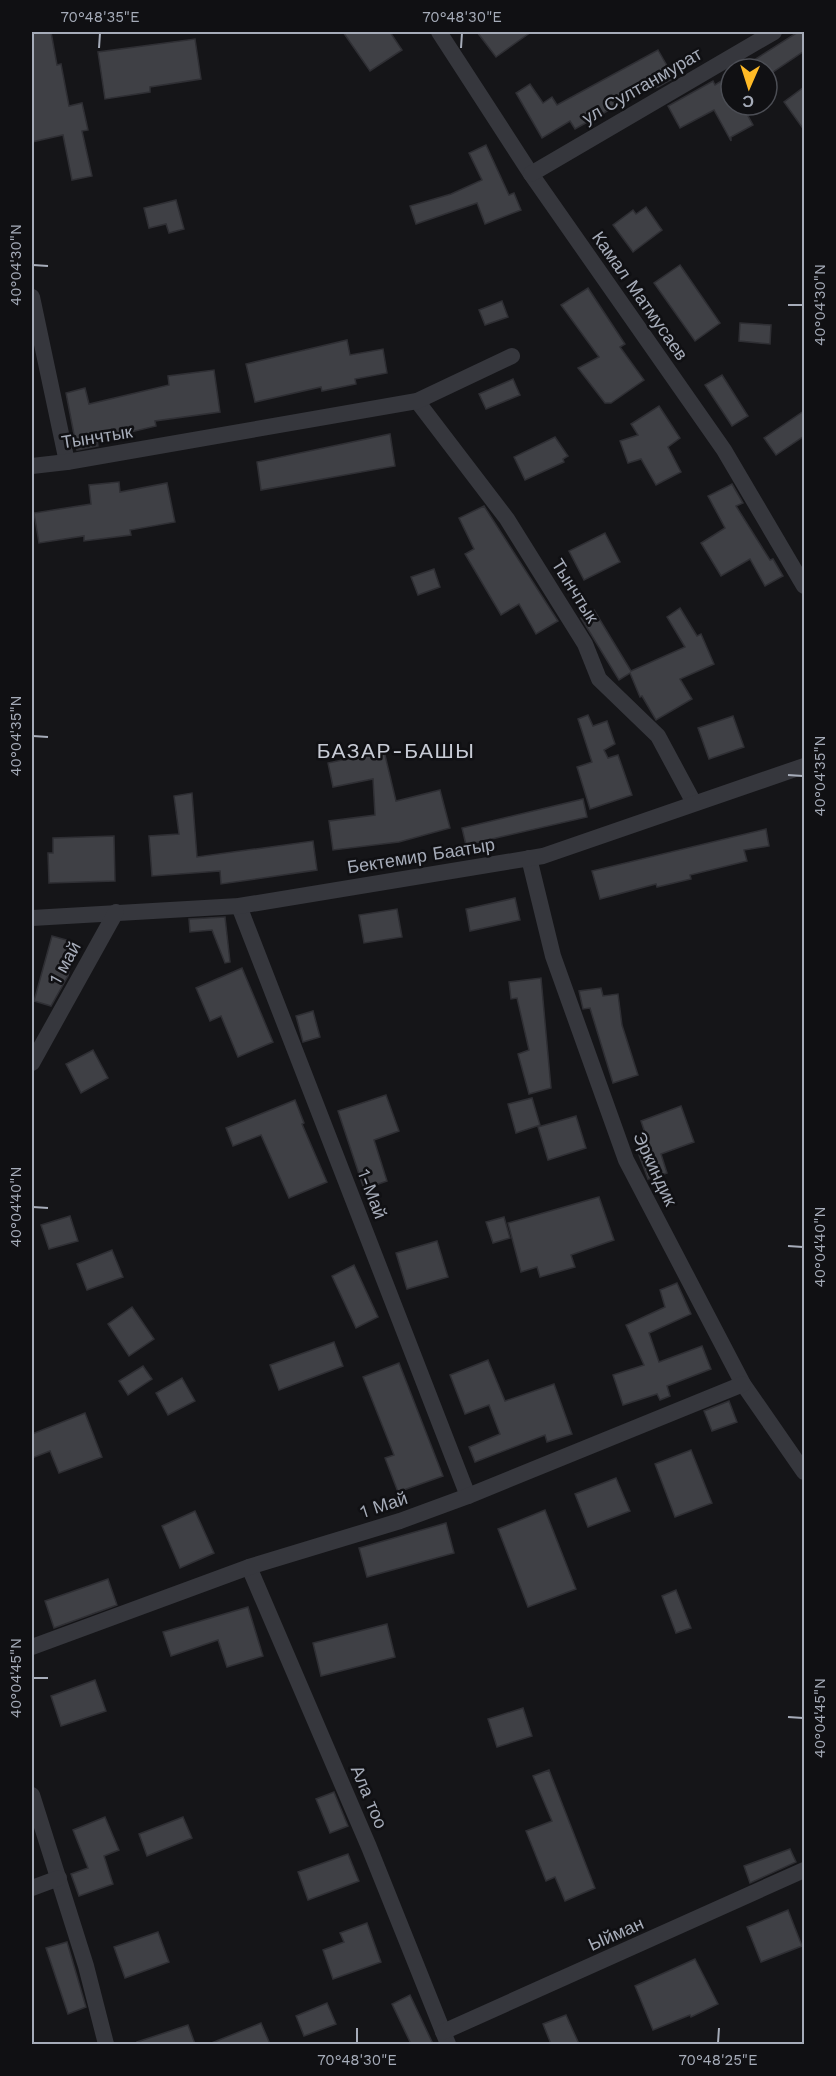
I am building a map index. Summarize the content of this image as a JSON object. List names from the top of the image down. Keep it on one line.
{"streets":{"street":["ул Султанмурат","Камал Матмусаев","Тынчтык","Бектемир Баатыр","1 май","Эркиндик","1-Май","1 Май","Ала тоо","Ыйман"]},"crossings":[["ул Султанмурат","Камал Матмусаев"],["Тынчтык","Бектемир Баатыр"],["Бектемир Баатыр","1 май"],["Бектемир Баатыр","Эркиндик"],["Бектемир Баатыр","1-Май"],["Эркиндик","1 Май"],["1-Май","1 Май"],["1 Май","Ала тоо"],["Ала тоо","Ыйман"]],"districts":["БАЗАР-БАШЫ"],"north":"bottom","coordinates":["70°48'35\"E","70°48'30\"E","40°04'30\"N","40°04'35\"N","40°04'40\"N","40°04'45\"N","70°48'25\"E"]}
